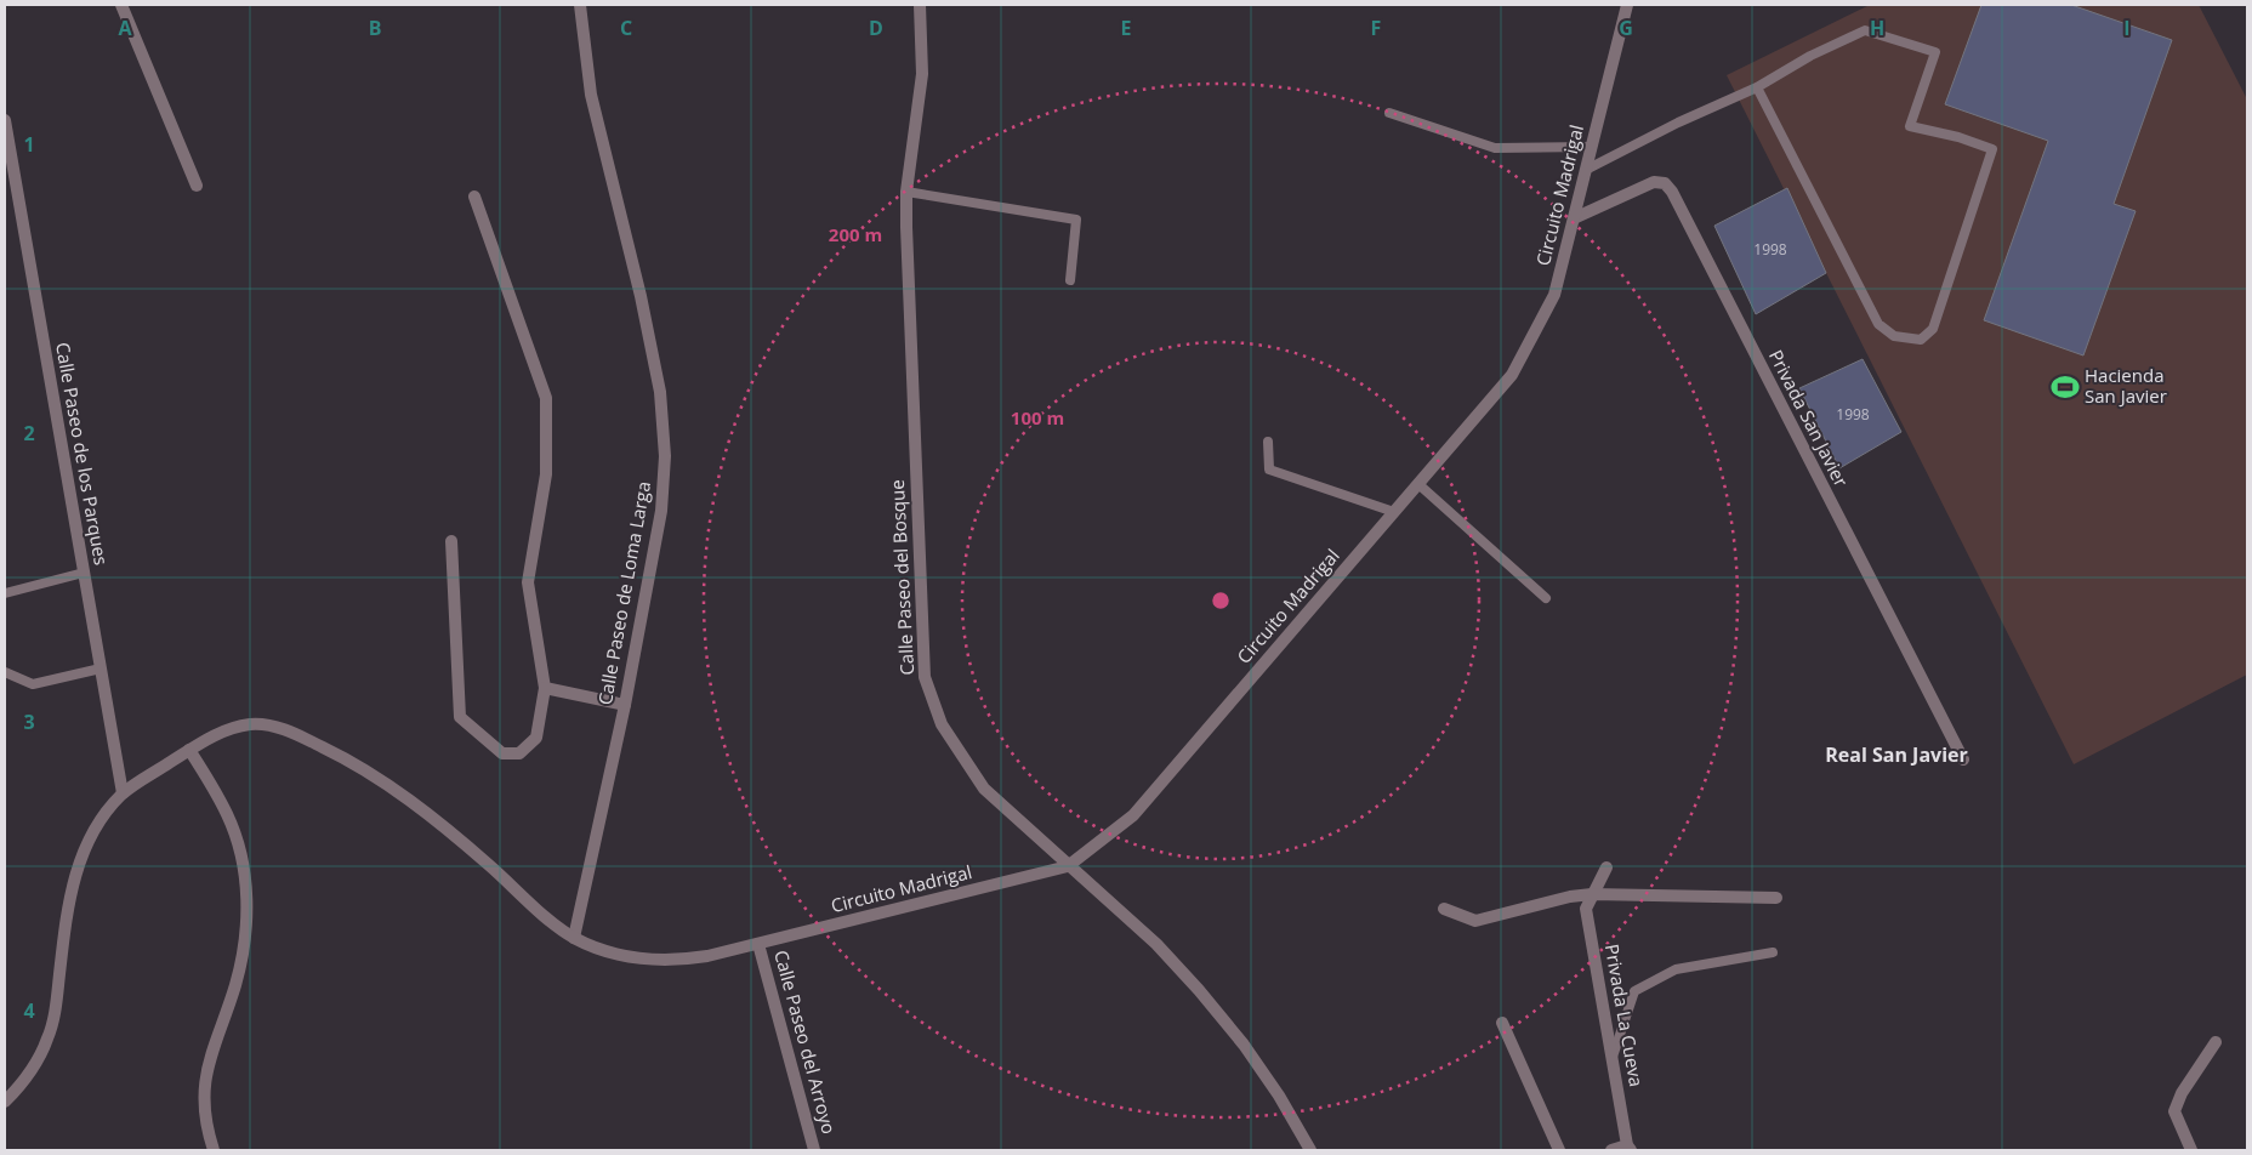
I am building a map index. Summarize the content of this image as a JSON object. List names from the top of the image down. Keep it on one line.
{"streets":{"street":["Circuito Madrigal","Privada San Javier","Calle Paseo de los Parques","Calle Paseo del Bosque","Calle Paseo de Loma Larga","Privada La Cueva","Calle Paseo del Arroyo"]},"crossings":[["Circuito Madrigal","Privada San Javier"],["Circuito Madrigal","Calle Paseo de los Parques"],["Circuito Madrigal","Calle Paseo del Bosque"],["Circuito Madrigal","Calle Paseo de Loma Larga"],["Circuito Madrigal","Calle Paseo del Arroyo"]],"districts":["Real San Javier"],"places":{"sports":["Hacienda San Javier"]},"house_numbers":["1998","1998"],"grid":{"columns":["A","B","C","D","E","F","G","H","I"],"rows":["1","2","3","4"]},"rings":["200 m","100 m"]}
